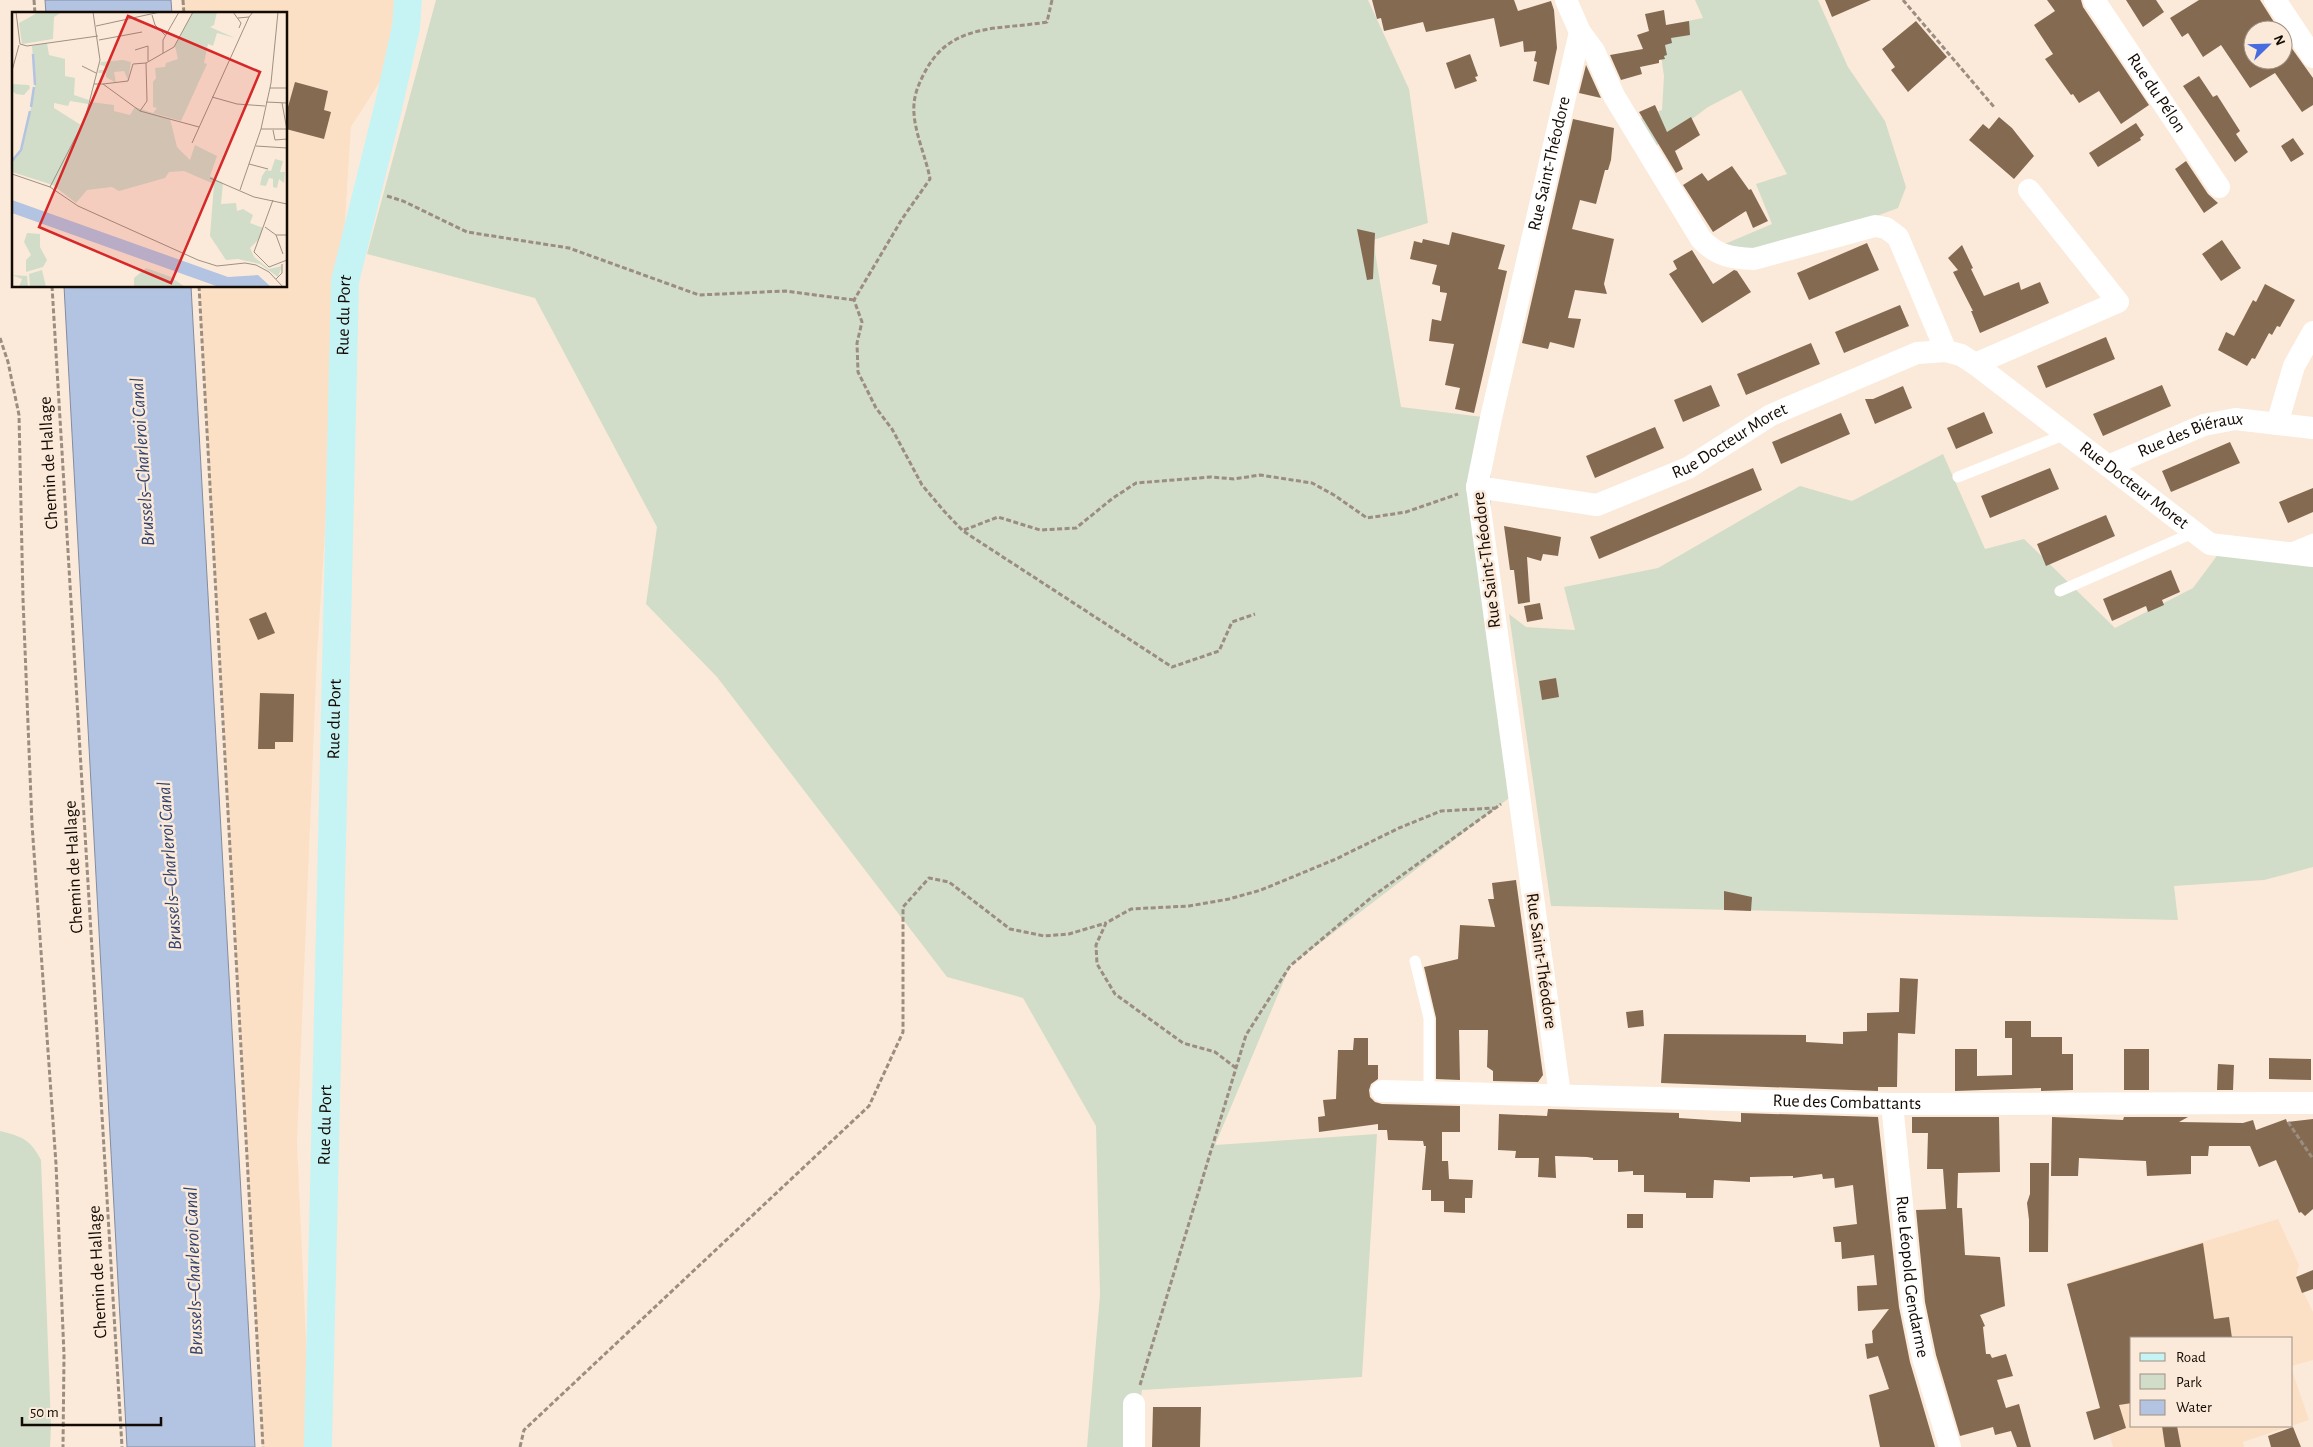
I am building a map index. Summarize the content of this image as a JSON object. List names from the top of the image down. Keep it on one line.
{"streets":{"main road":["Rue du Port"],"street":["Rue du Pélon","Rue Saint-Théodore","Rue des Biéraux","Rue Docteur Moret","Rue des Combattants","Rue Léopold Gendarme"],"path":["Chemin de Hallage"]},"crossings":[["Rue Saint-Théodore","Rue Docteur Moret"],["Rue Saint-Théodore","Rue des Combattants"],["Rue des Biéraux","Rue Docteur Moret"],["Rue des Combattants","Rue Léopold Gendarme"]],"water":["Brussels–Charleroi Canal"],"legend":["Road","Park","Water"],"scale_bar":"50 m","north":"top right"}
